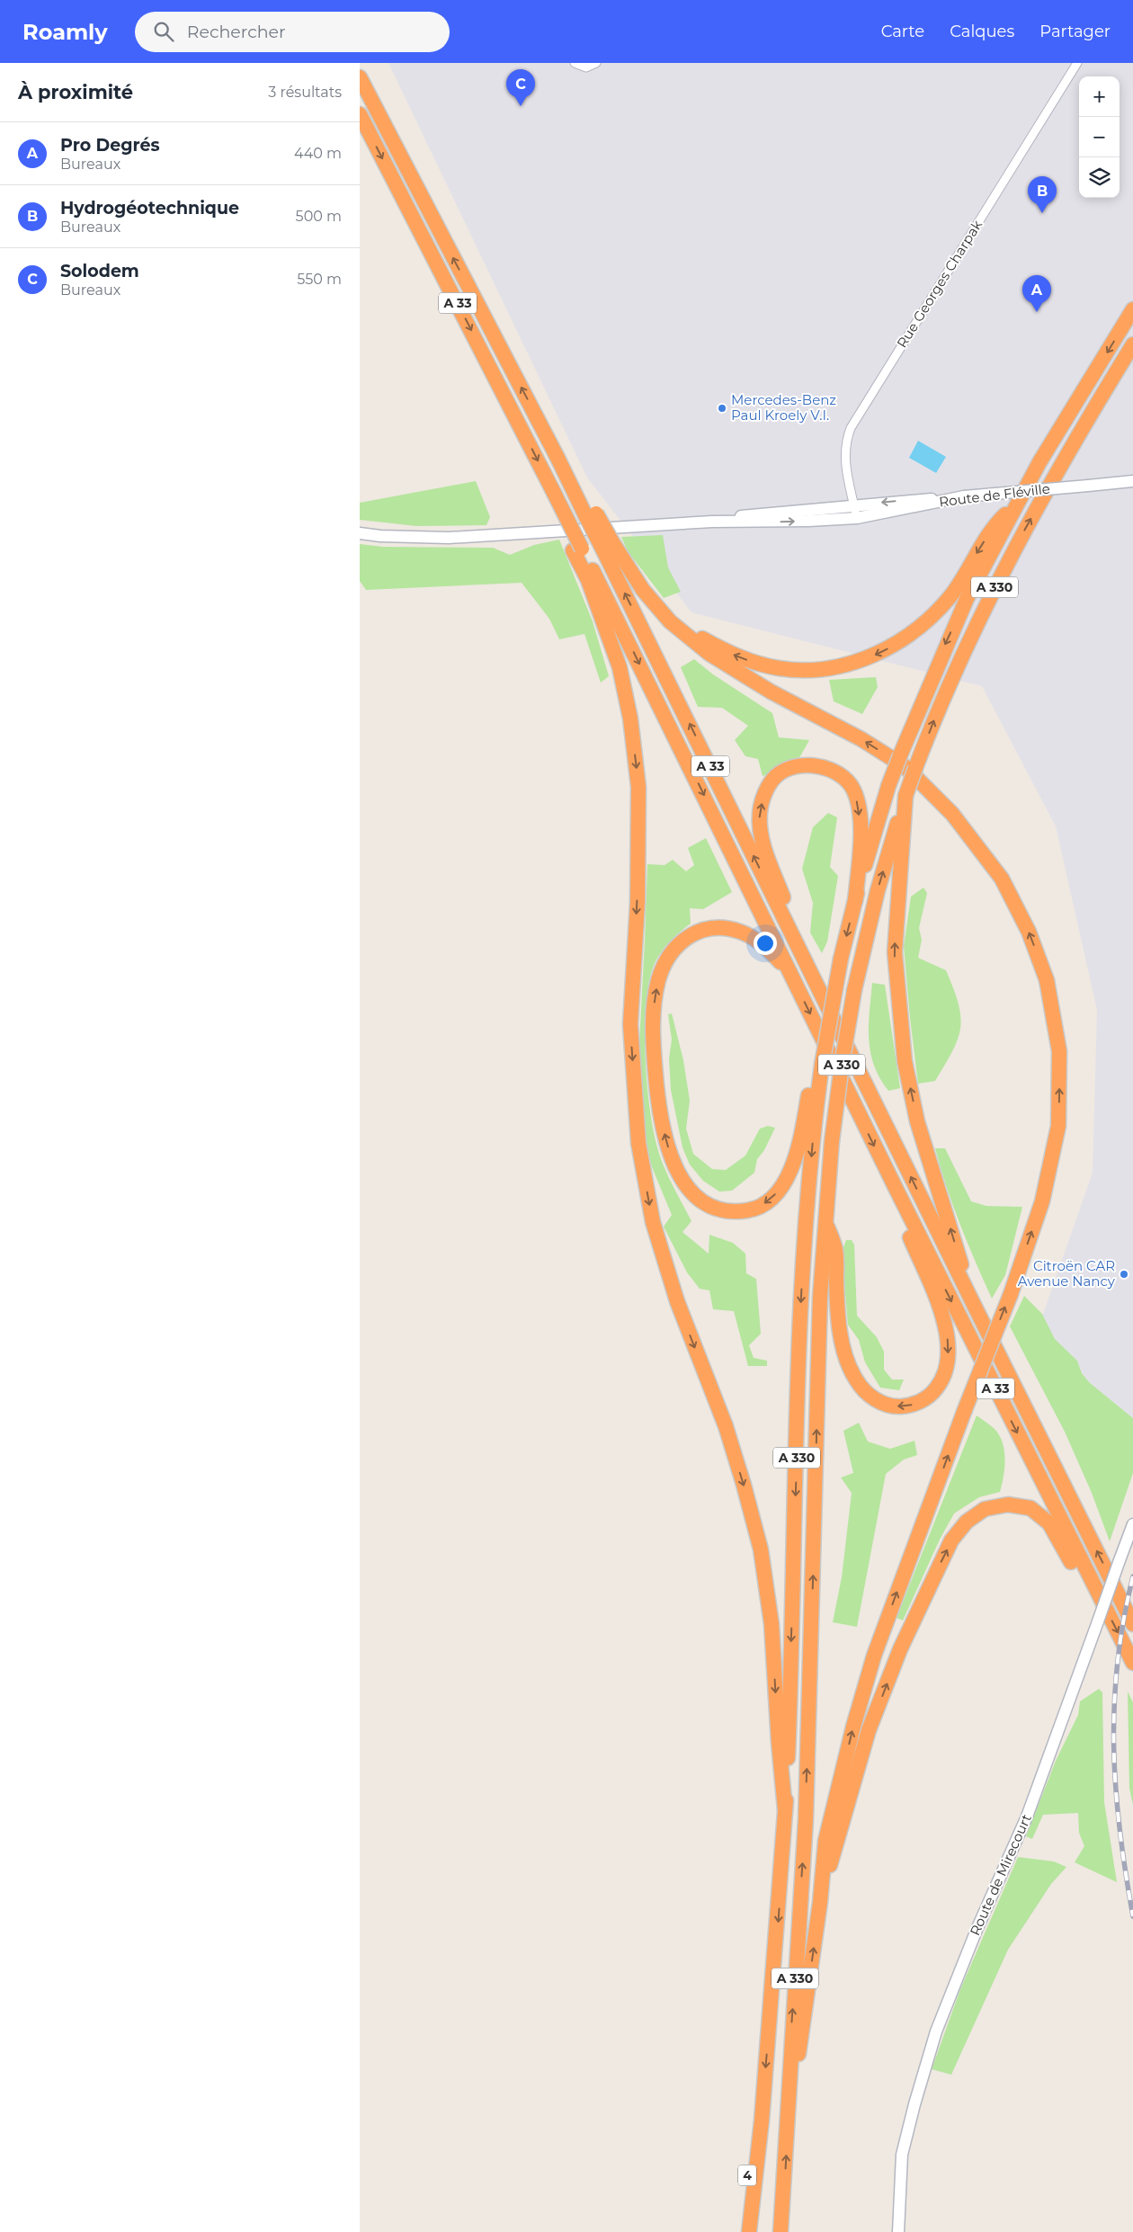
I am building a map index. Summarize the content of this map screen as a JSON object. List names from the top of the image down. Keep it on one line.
{"streets":{"highway":["A 33","A 330","4"],"street":["Rue Georges Charpak","Route de Fléville","Route de Mirecourt"]},"crossings":[["Rue Georges Charpak","Route de Fléville"],["A 330","4"]],"places":["Mercedes-Benz Paul Kroely V.I.","Citroën CAR Avenue Nancy"],"page":{"header":"Roamly","search":"Rechercher","nav":["Carte","Calques","Partager"],"heading":["À proximité","3 résultats"],"pins":["C","B","A"],"map_buttons":["+","−"],"list":[{"mark":"A","name":"Pro Degrés","note":"Bureaux","value":"440 m"},{"mark":"B","name":"Hydrogéotechnique","note":"Bureaux","value":"500 m"},{"mark":"C","name":"Solodem","note":"Bureaux","value":"550 m"}]}}
